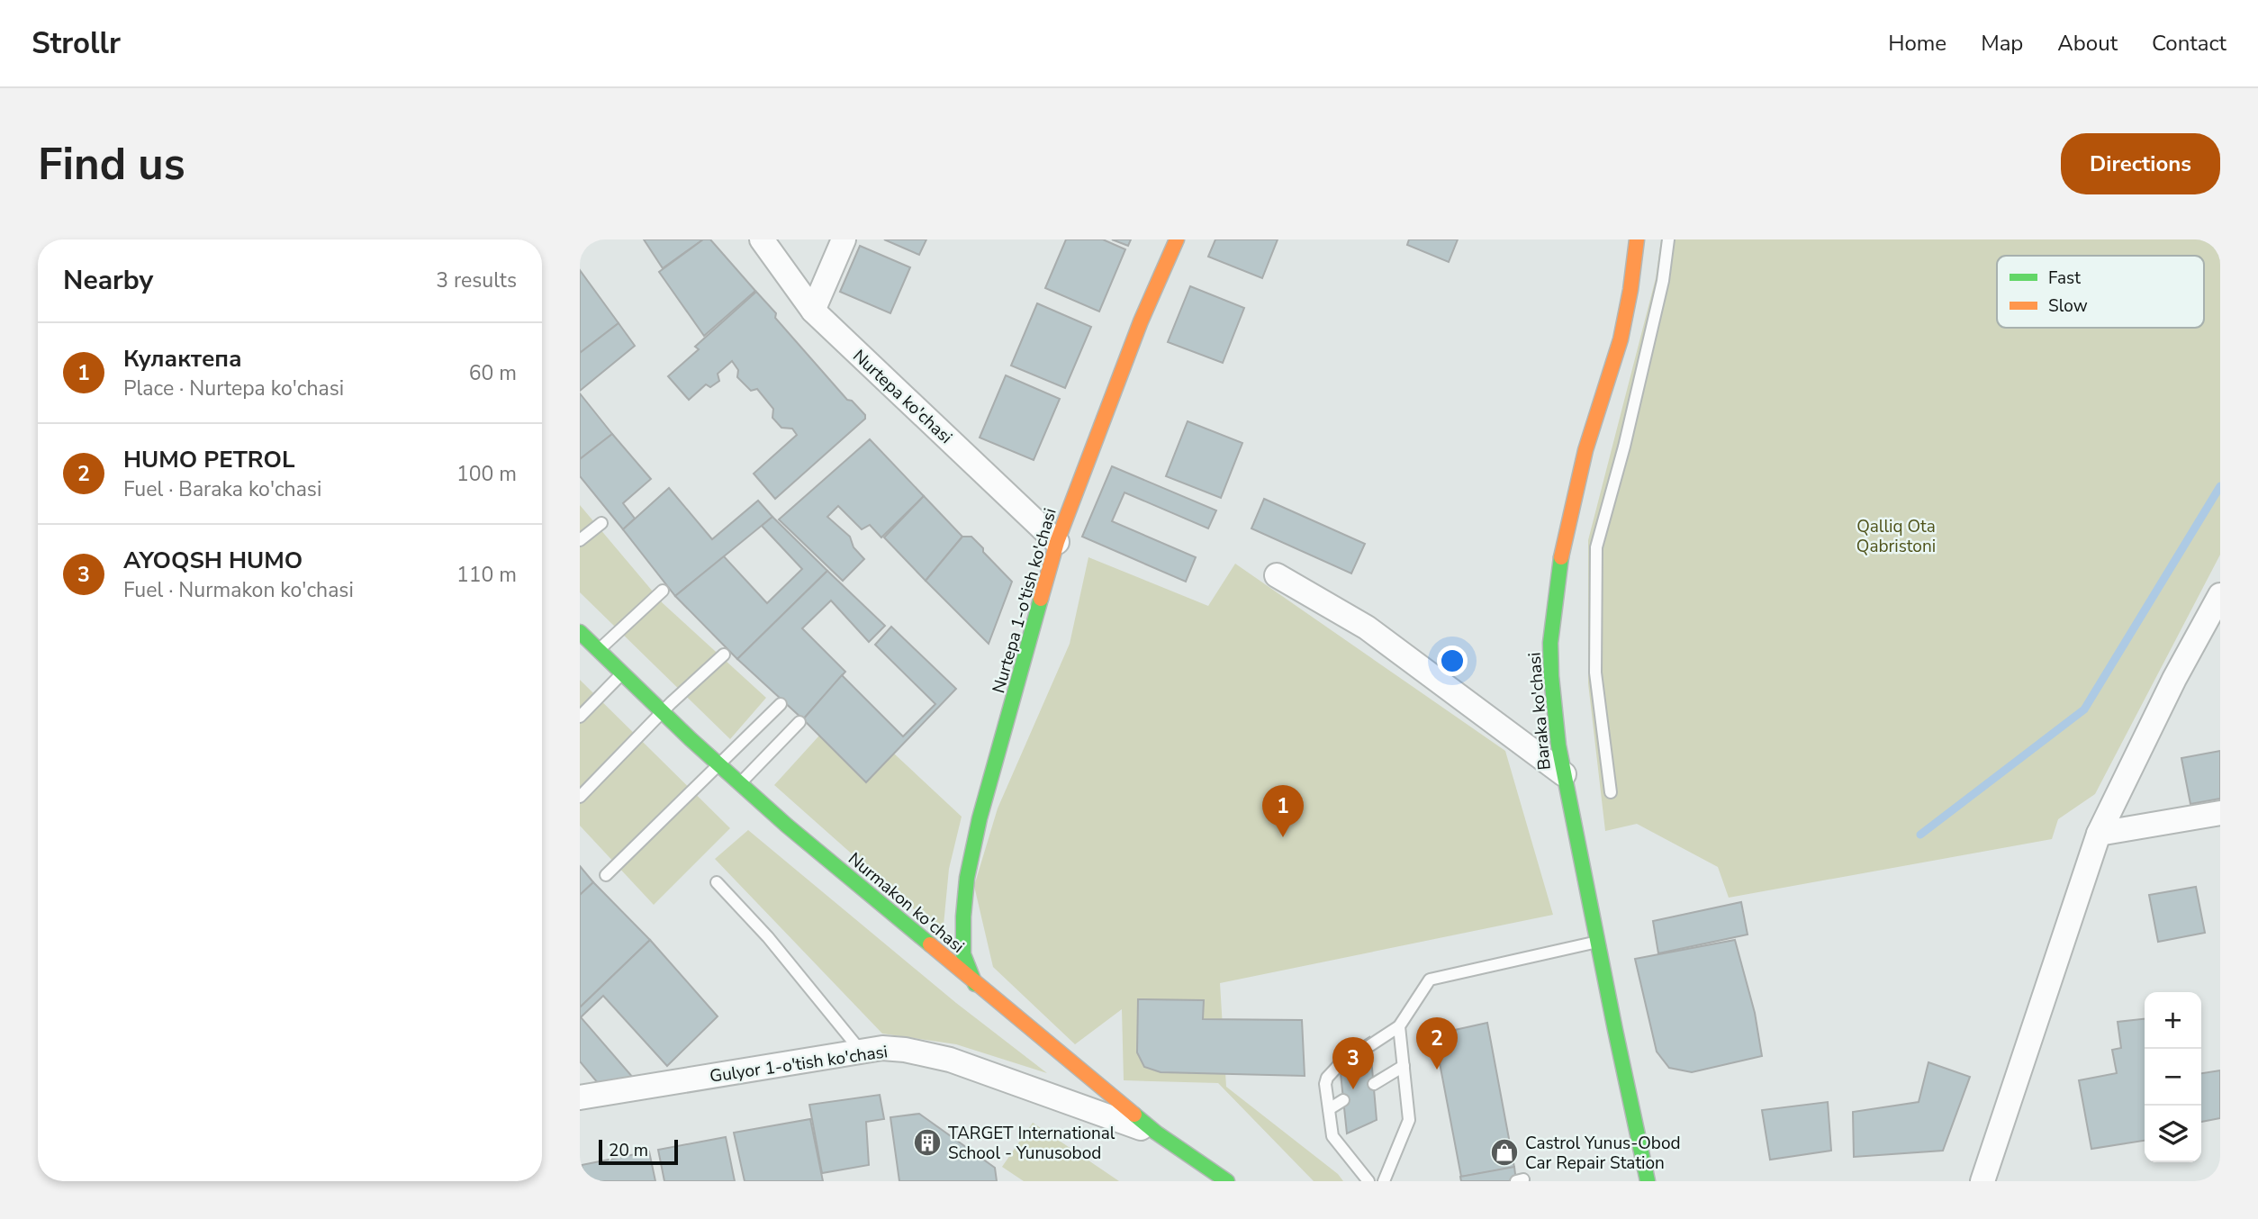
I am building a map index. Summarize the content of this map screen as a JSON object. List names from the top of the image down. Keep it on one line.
{"streets":{"street":["Nurtepa ko'chasi","Nurtepa 1-o'tish ko'chasi","Baraka ko'chasi","Nurmakon ko'chasi","Gulyor 1-o'tish ko'chasi"]},"crossings":[["Nurtepa ko'chasi","Nurtepa 1-o'tish ko'chasi"],["Nurtepa 1-o'tish ko'chasi","Nurmakon ko'chasi"],["Nurmakon ko'chasi","Gulyor 1-o'tish ko'chasi"]],"parks":["Qalliq Ota Qabristoni"],"places":{"building":["TARGET International School - Yunusobod"],"shop":["Castrol Yunus-Obod Car Repair Station"]},"legend":["Fast","Slow"],"scale_bar":"20 m","page":{"header":"Strollr","nav":["Home","Map","About","Contact"],"buttons":"Directions","title":"Find us","heading":["Nearby","3 results"],"list":[{"mark":"1","name":"Кулактепа","note":"Place · Nurtepa ko'chasi","value":"60 m"},{"mark":"2","name":"HUMO PETROL","note":"Fuel · Baraka ko'chasi","value":"100 m"},{"mark":"3","name":"AYOQSH HUMO","note":"Fuel · Nurmakon ko'chasi","value":"110 m"}],"pins":["1","2","3"],"map_buttons":["+","−"],"scale":"20 m"}}
